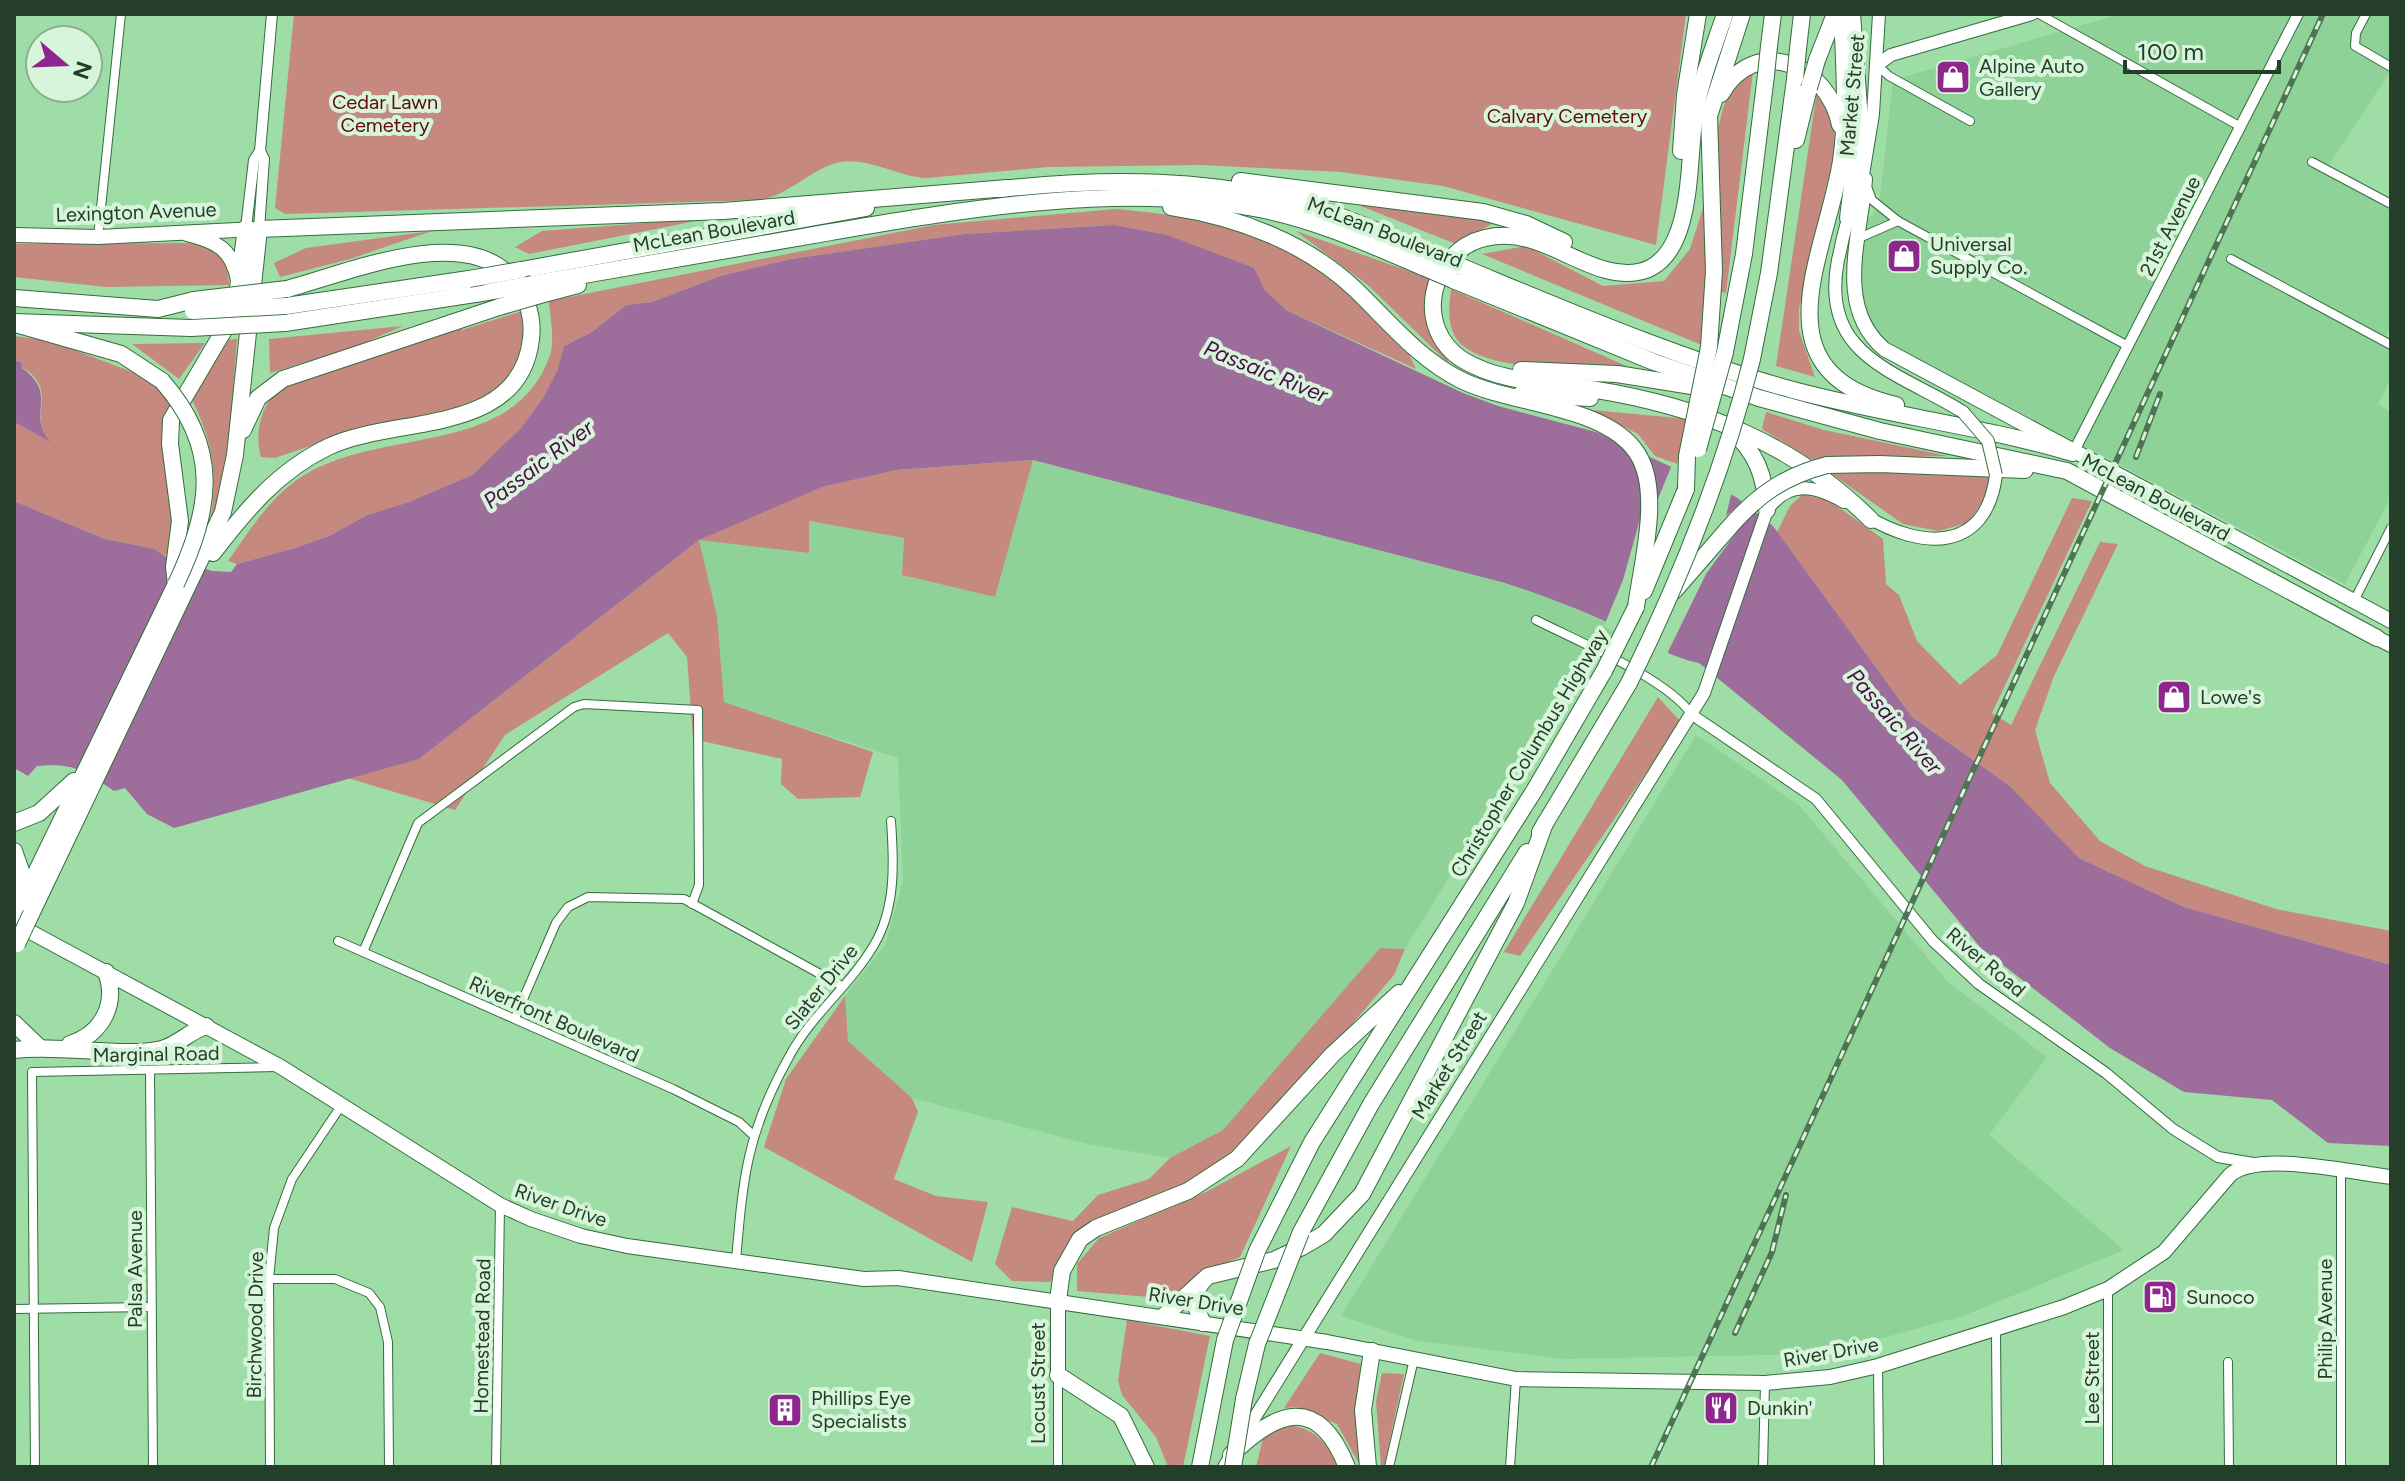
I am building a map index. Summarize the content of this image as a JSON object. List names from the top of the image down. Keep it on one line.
{"streets":{"highway":["McLean Boulevard","Christopher Columbus Highway"],"main road":["Market Street","Lexington Avenue","River Drive","Locust Street"],"street":["21st Avenue","River Road","Slater Drive","Riverfront Boulevard","Marginal Road","Palsa Avenue","Philip Avenue","Birchwood Drive","Homestead Road","Lee Street"]},"crossings":[["Market Street","River Road"],["Market Street","River Drive"],["21st Avenue","McLean Boulevard"],["River Road","River Drive"],["Slater Drive","Riverfront Boulevard"],["Slater Drive","River Drive"],["Marginal Road","River Drive"],["Marginal Road","Palsa Avenue"],["River Drive","Birchwood Drive"],["River Drive","Homestead Road"],["River Drive","Lee Street"],["River Drive","Locust Street"]],"water":["Passaic River"],"parks":["Cedar Lawn Cemetery","Calvary Cemetery"],"places":{"shop":["Alpine Auto Gallery","Universal Supply Co.","Lowe's"],"fuel station":["Sunoco"],"restaurant":["Dunkin'"],"building":["Phillips Eye Specialists"]},"scale_bar":"100 m","north":"right"}
